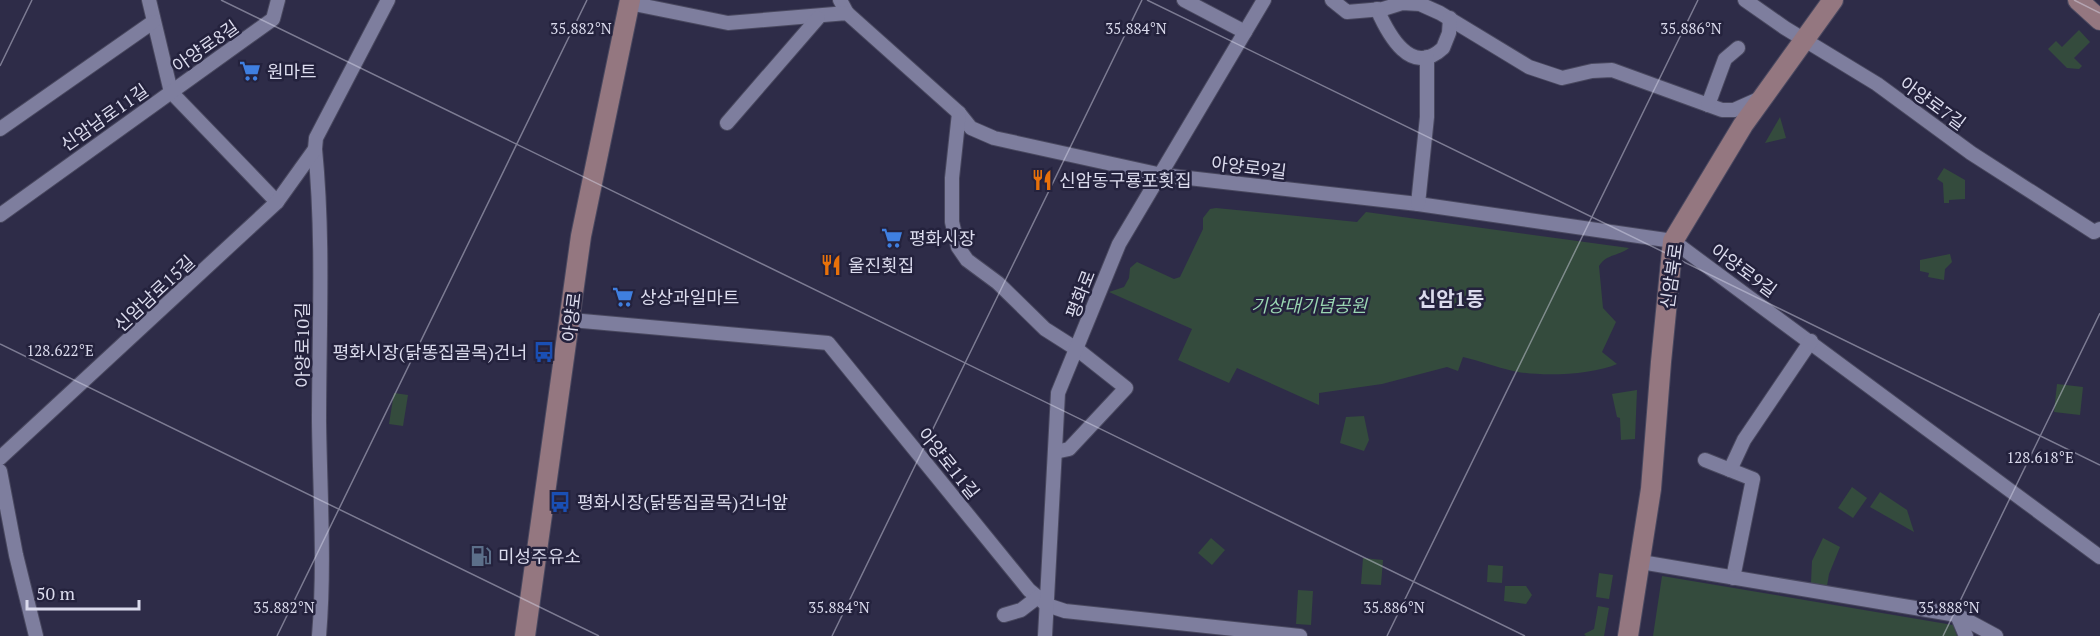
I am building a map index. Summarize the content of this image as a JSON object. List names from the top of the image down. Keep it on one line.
{"streets":{"main road":["신암북로","아양로"],"street":["아양로8길","아양로7길","신암남로11길","아양로9길","신암남로15길","평화로","아양로10길","아양로11길"]},"crossings":[["아양로8길","신암남로11길"],["아양로7길","신암북로"],["아양로9길","신암북로"],["아양로9길","평화로"],["신암남로15길","아양로10길"],["평화로","아양로11길"],["아양로","아양로11길"]],"districts":["신암1동"],"parks":["기상대기념공원"],"places":{"supermarket":["원마트","평화시장","상상과일마트"],"restaurant":["신암동구룡포횟집","울진횟집"],"bus stop":["평화시장(닭똥집골목)건너","평화시장(닭똥집골목)건너앞"],"fuel station":["미성주유소"]},"scale_bar":"50 m","coordinates":["35.882°N","35.884°N","35.886°N","128.622°E","128.618°E","35.888°N"]}
